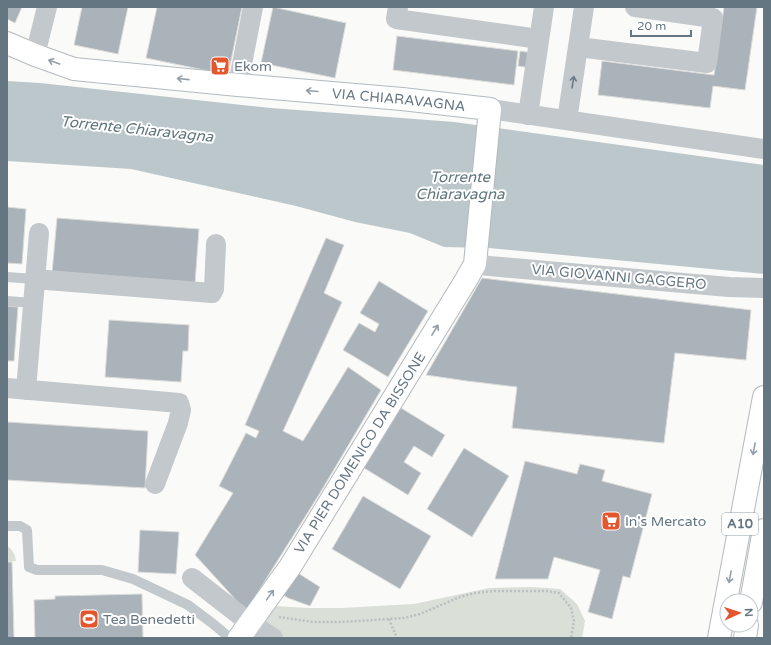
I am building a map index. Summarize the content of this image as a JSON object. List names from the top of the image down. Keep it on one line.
{"streets":{"main road":["VIA CHIARAVAGNA","VIA PIER DOMENICO DA BISSONE","A10"],"street":["VIA GIOVANNI GAGGERO"]},"crossings":[["VIA GIOVANNI GAGGERO","VIA PIER DOMENICO DA BISSONE"]],"one_way":["VIA CHIARAVAGNA","VIA PIER DOMENICO DA BISSONE"],"water":["Torrente Chiaravagna"],"places":{"supermarket":["Ekom","In's Mercato"],"sports":["Tea Benedetti"]},"scale_bar":"20 m","north":"right"}
